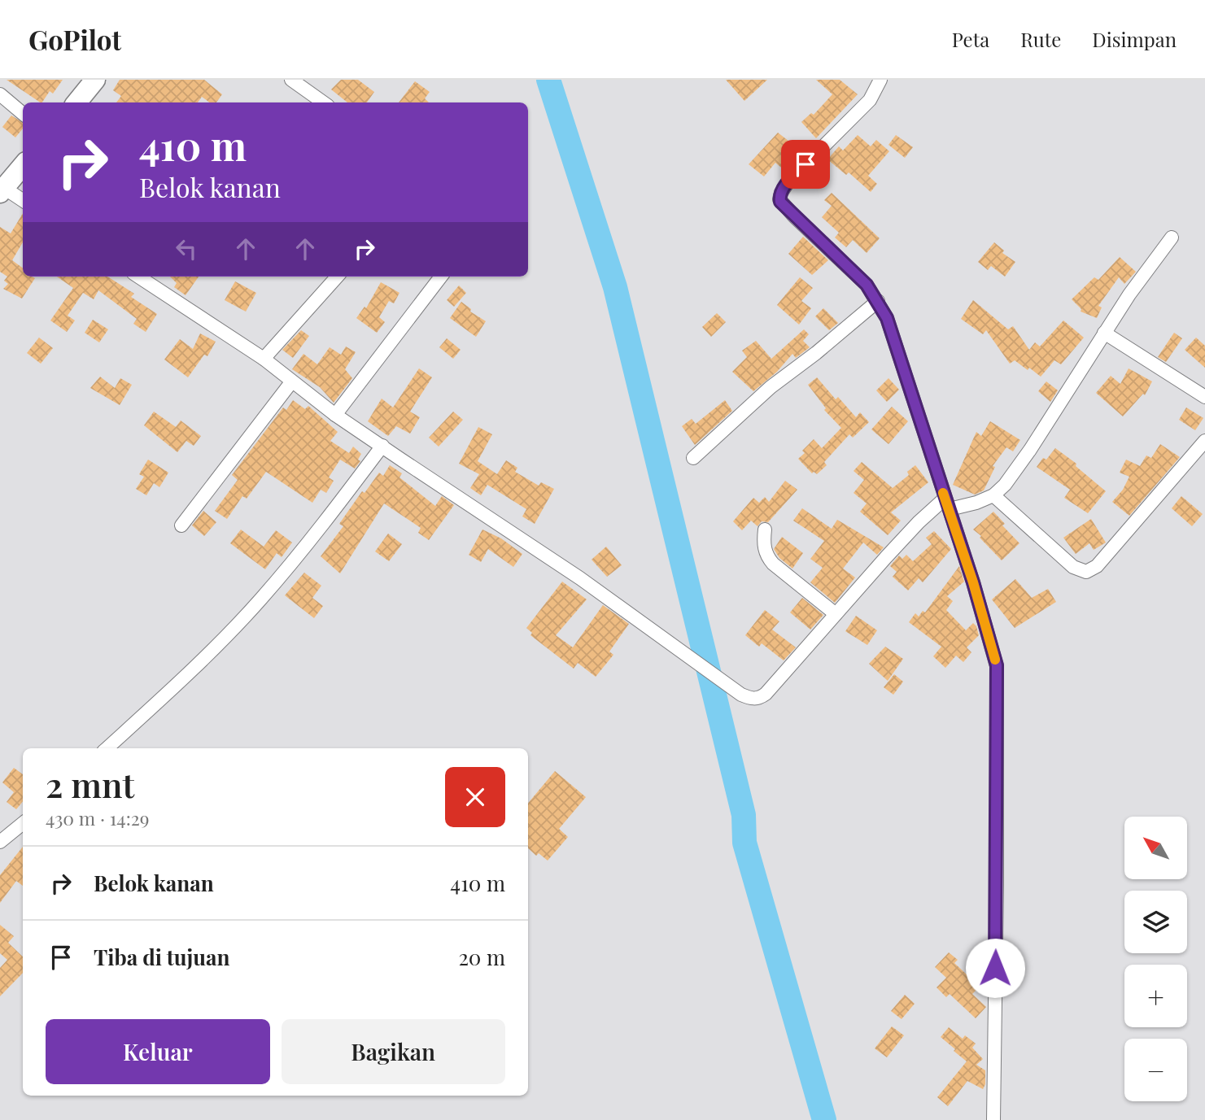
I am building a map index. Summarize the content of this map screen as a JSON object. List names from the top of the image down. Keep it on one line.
{"north":"top left","page":{"header":"GoPilot","nav":["Peta","Rute","Disimpan"],"turn":["410 m","Belok kanan"],"heading":["2 mnt","430 m · 14:29"],"map_buttons":["+","−"],"list":[{"name":"Belok kanan","value":"410 m"},{"name":"Tiba di tujuan","value":"20 m"}],"buttons":["Keluar","Bagikan"]}}
